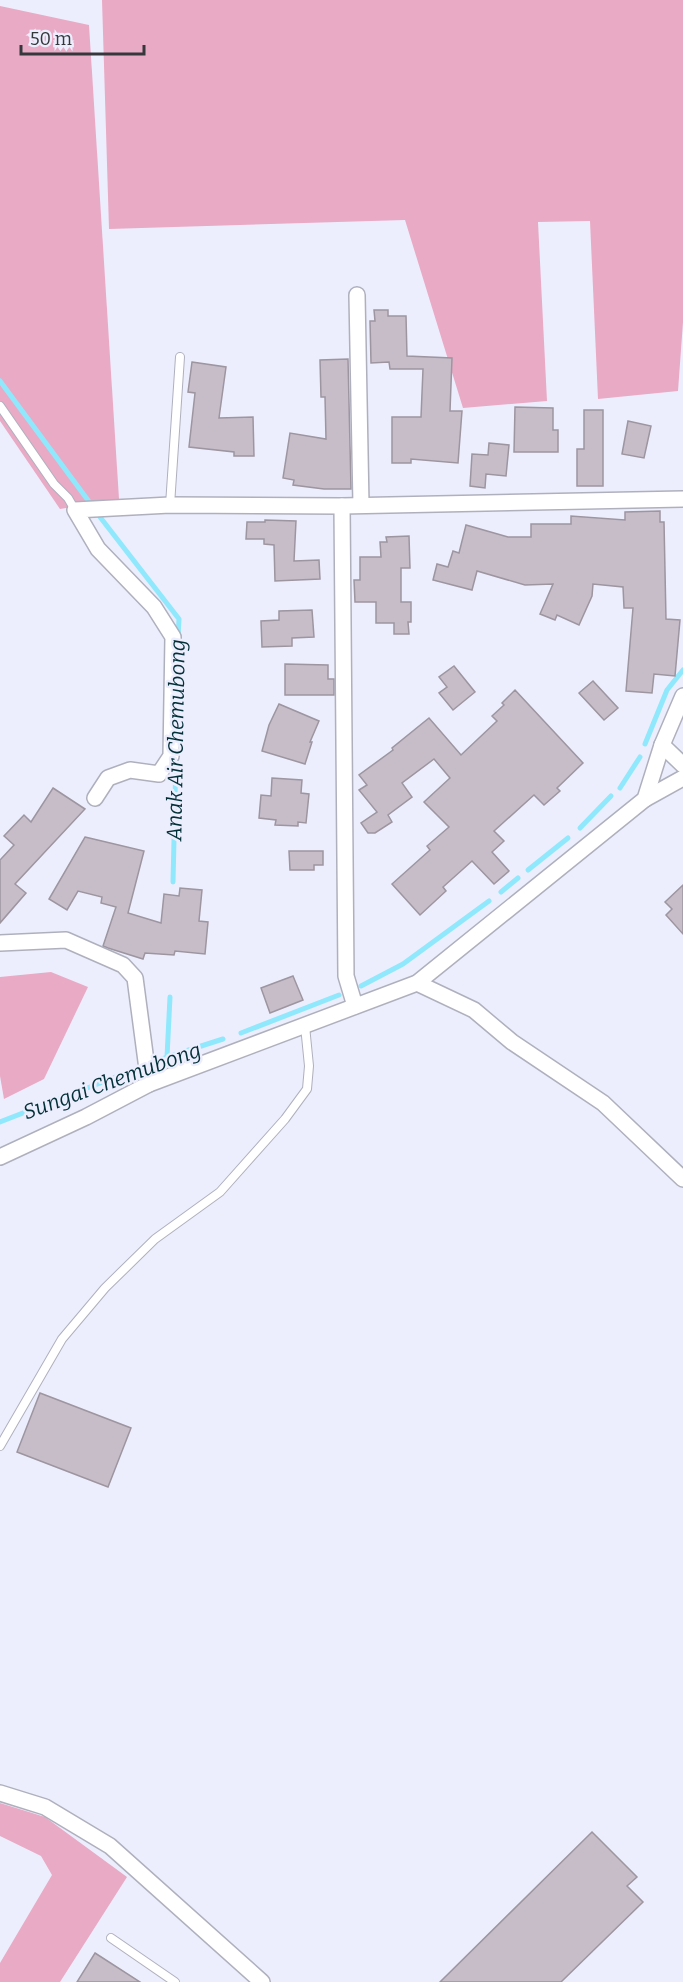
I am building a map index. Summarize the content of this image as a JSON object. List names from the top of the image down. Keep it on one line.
{"water":["Anak Air Chemubong","Sungai Chemubong"],"scale_bar":"50 m"}
